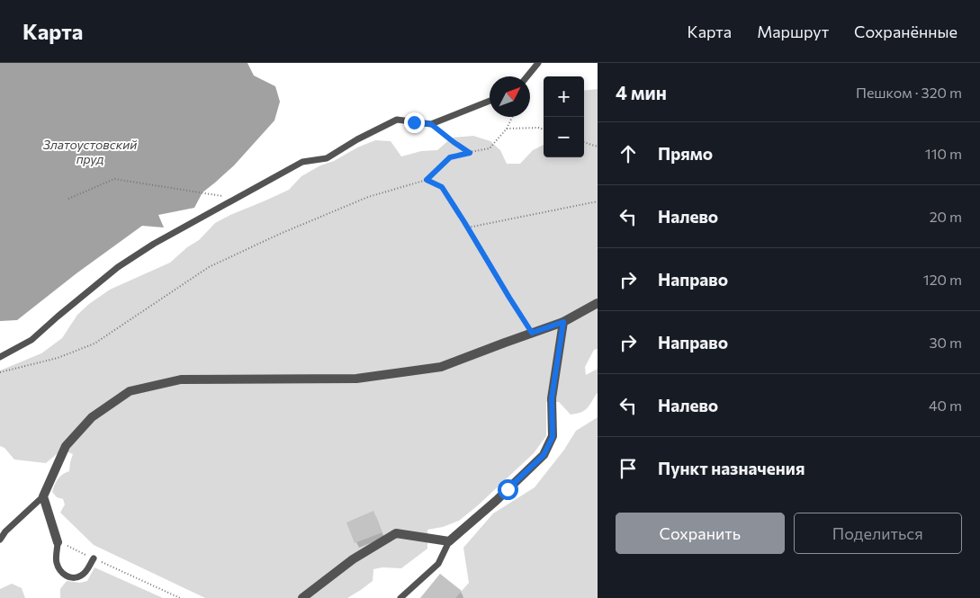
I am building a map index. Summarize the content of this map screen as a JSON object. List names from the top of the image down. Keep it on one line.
{"water":["Златоустовский пруд"],"north":"top right","page":{"header":"Карта","nav":["Карта","Маршрут","Сохранённые"],"heading":["4 мин","Пешком · 320 m"],"map_buttons":["+","−"],"list":[["Прямо","110 m"],["Налево","20 m"],["Направо","120 m"],["Направо","30 m"],["Налево","40 m"],"Пункт назначения"],"buttons":["Сохранить","Поделиться"]}}
